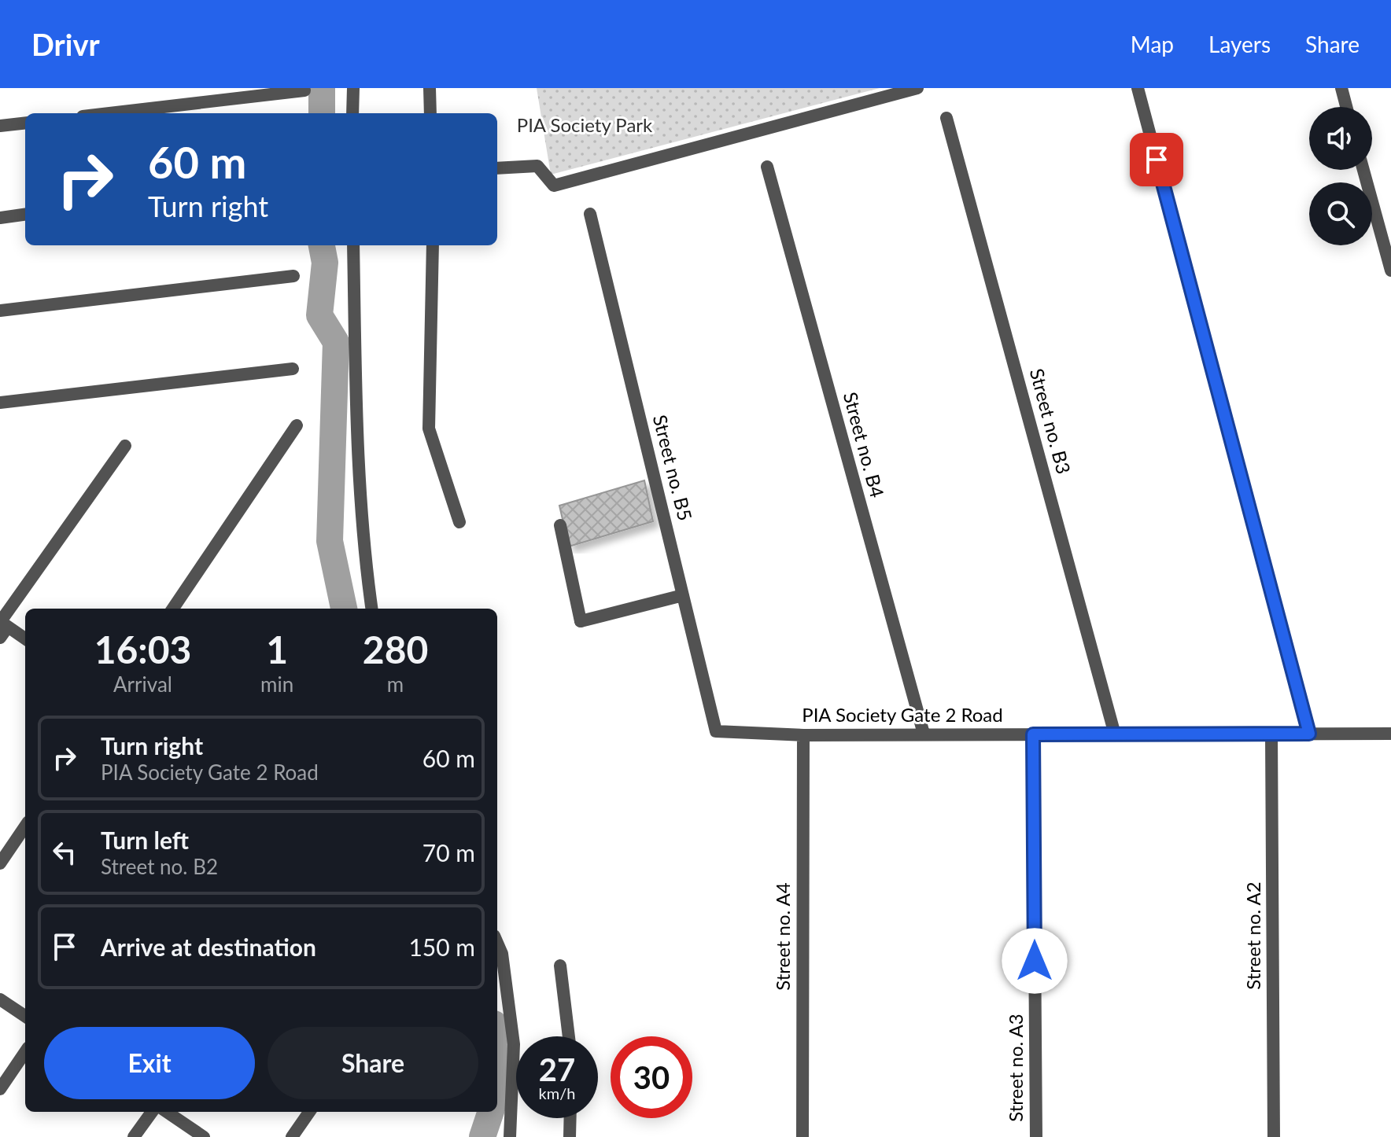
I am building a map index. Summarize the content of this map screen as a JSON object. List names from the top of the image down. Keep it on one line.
{"streets":{"street":["Street no. B3","Street no. B4","Street no. B5","PIA Society Gate 2 Road","Street no. A2","Street no. A4","Street no. A3"]},"crossings":[["Street no. B3","PIA Society Gate 2 Road"],["Street no. B4","PIA Society Gate 2 Road"],["Street no. B5","PIA Society Gate 2 Road"],["PIA Society Gate 2 Road","Street no. A2"],["PIA Society Gate 2 Road","Street no. A4"],["PIA Society Gate 2 Road","Street no. A3"]],"parks":["PIA Society Park"],"page":{"header":"Drivr","nav":["Map","Layers","Share"],"turn":["60 m","Turn right"],"eta":["16:03","Arrival","1","min","280","m"],"list":[{"name":"Turn right","note":"PIA Society Gate 2 Road","value":"60 m"},{"name":"Turn left","note":"Street no. B2","value":"70 m"},{"name":"Arrive at destination","value":"150 m"}],"buttons":["Exit","Share"],"speed":"27 km/h","limit":"30"}}
